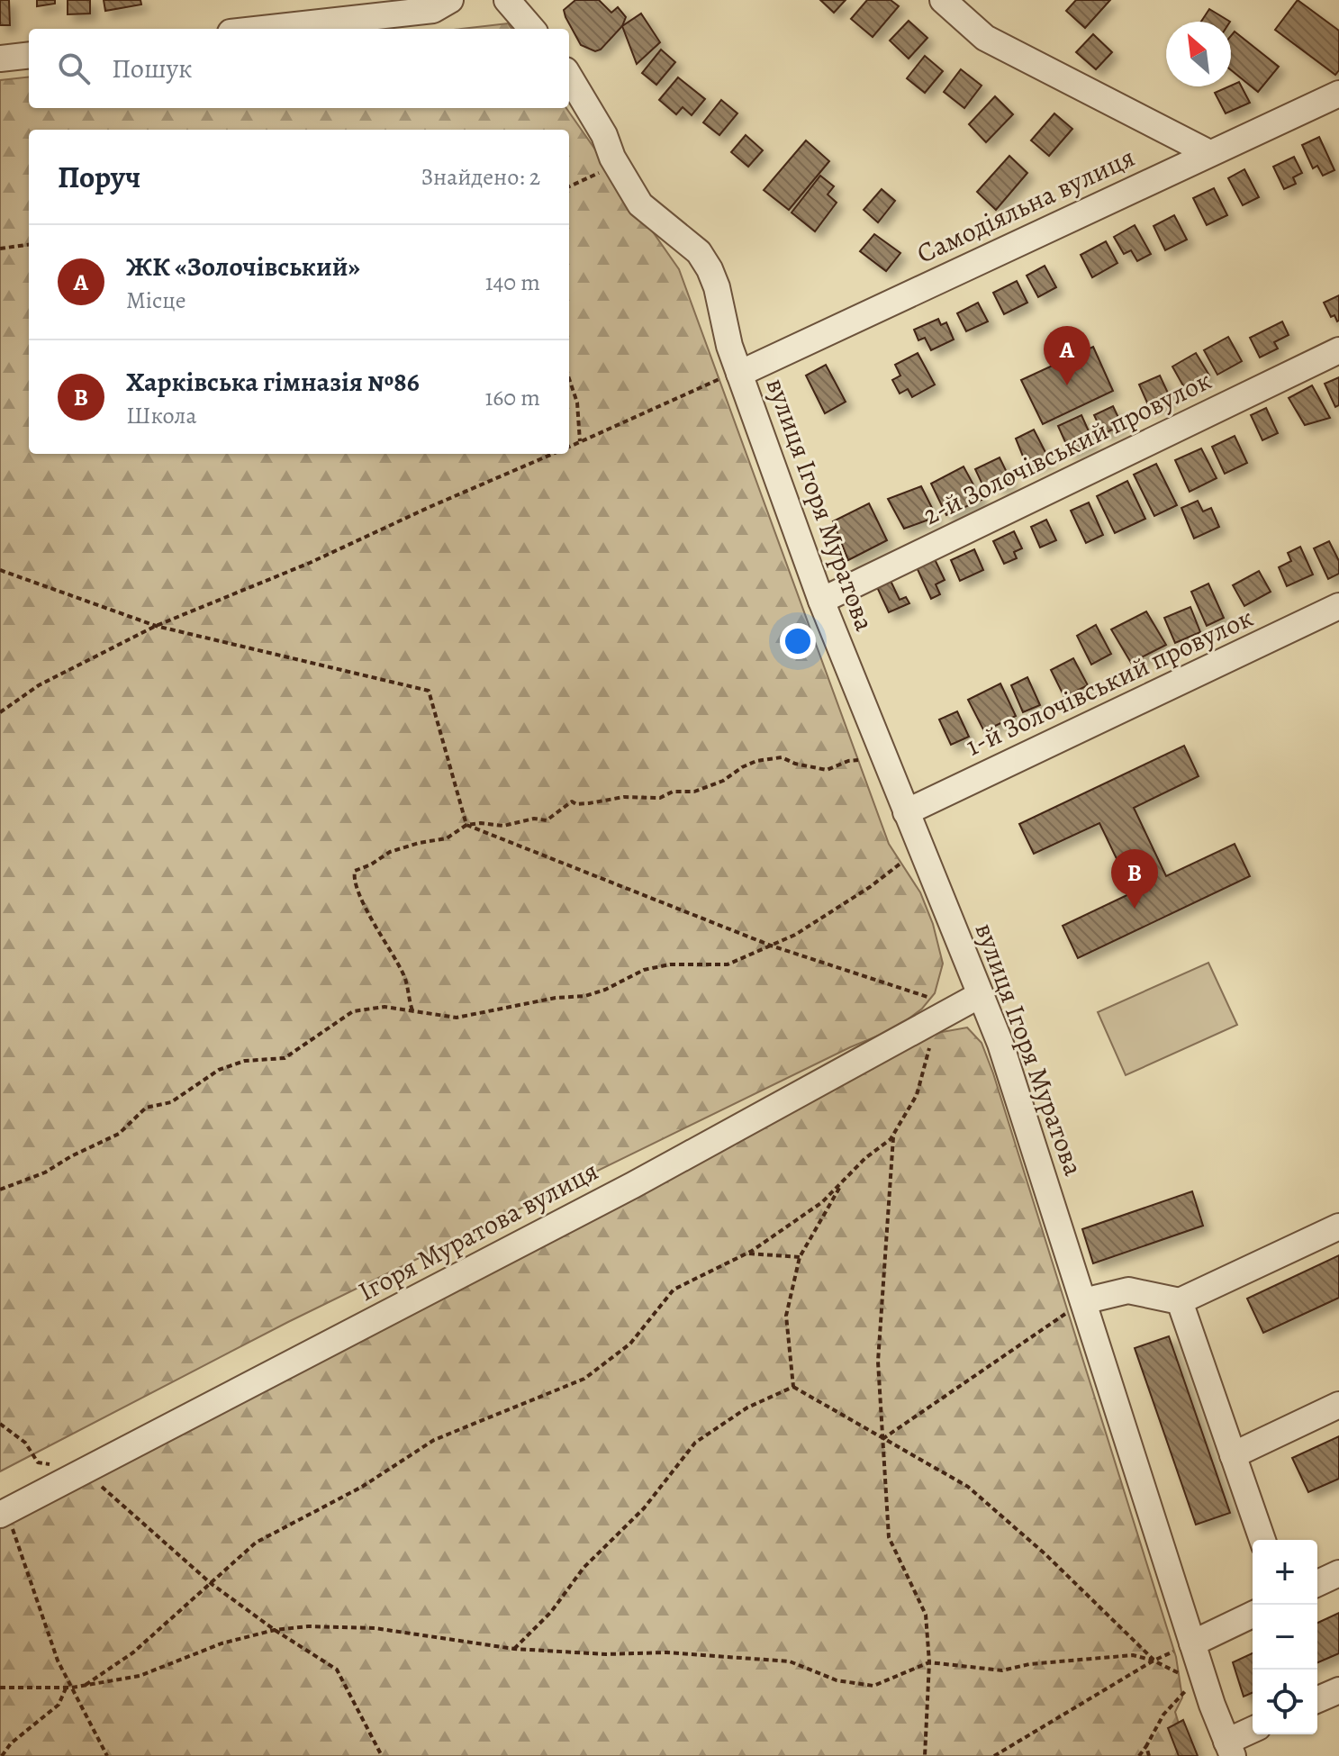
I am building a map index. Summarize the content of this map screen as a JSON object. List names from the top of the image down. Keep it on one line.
{"streets":{"street":["Самодіяльна вулиця","2-й Золочівський провулок","вулиця Ігоря Муратова","1-й Золочівський провулок","Ігоря Муратова вулиця"]},"crossings":[["Самодіяльна вулиця","вулиця Ігоря Муратова"],["2-й Золочівський провулок","вулиця Ігоря Муратова"],["вулиця Ігоря Муратова","1-й Золочівський провулок"],["вулиця Ігоря Муратова","Ігоря Муратова вулиця"]],"north":"top left","page":{"search":"Пошук","heading":["Поруч","Знайдено: 2"],"list":[{"mark":"A","name":"ЖК «Золочівський»","note":"Місце","value":"140 m"},{"mark":"B","name":"Харківська гімназія №86","note":"Школа","value":"160 m"}],"pins":["A","B"],"map_buttons":["+","−"]}}
